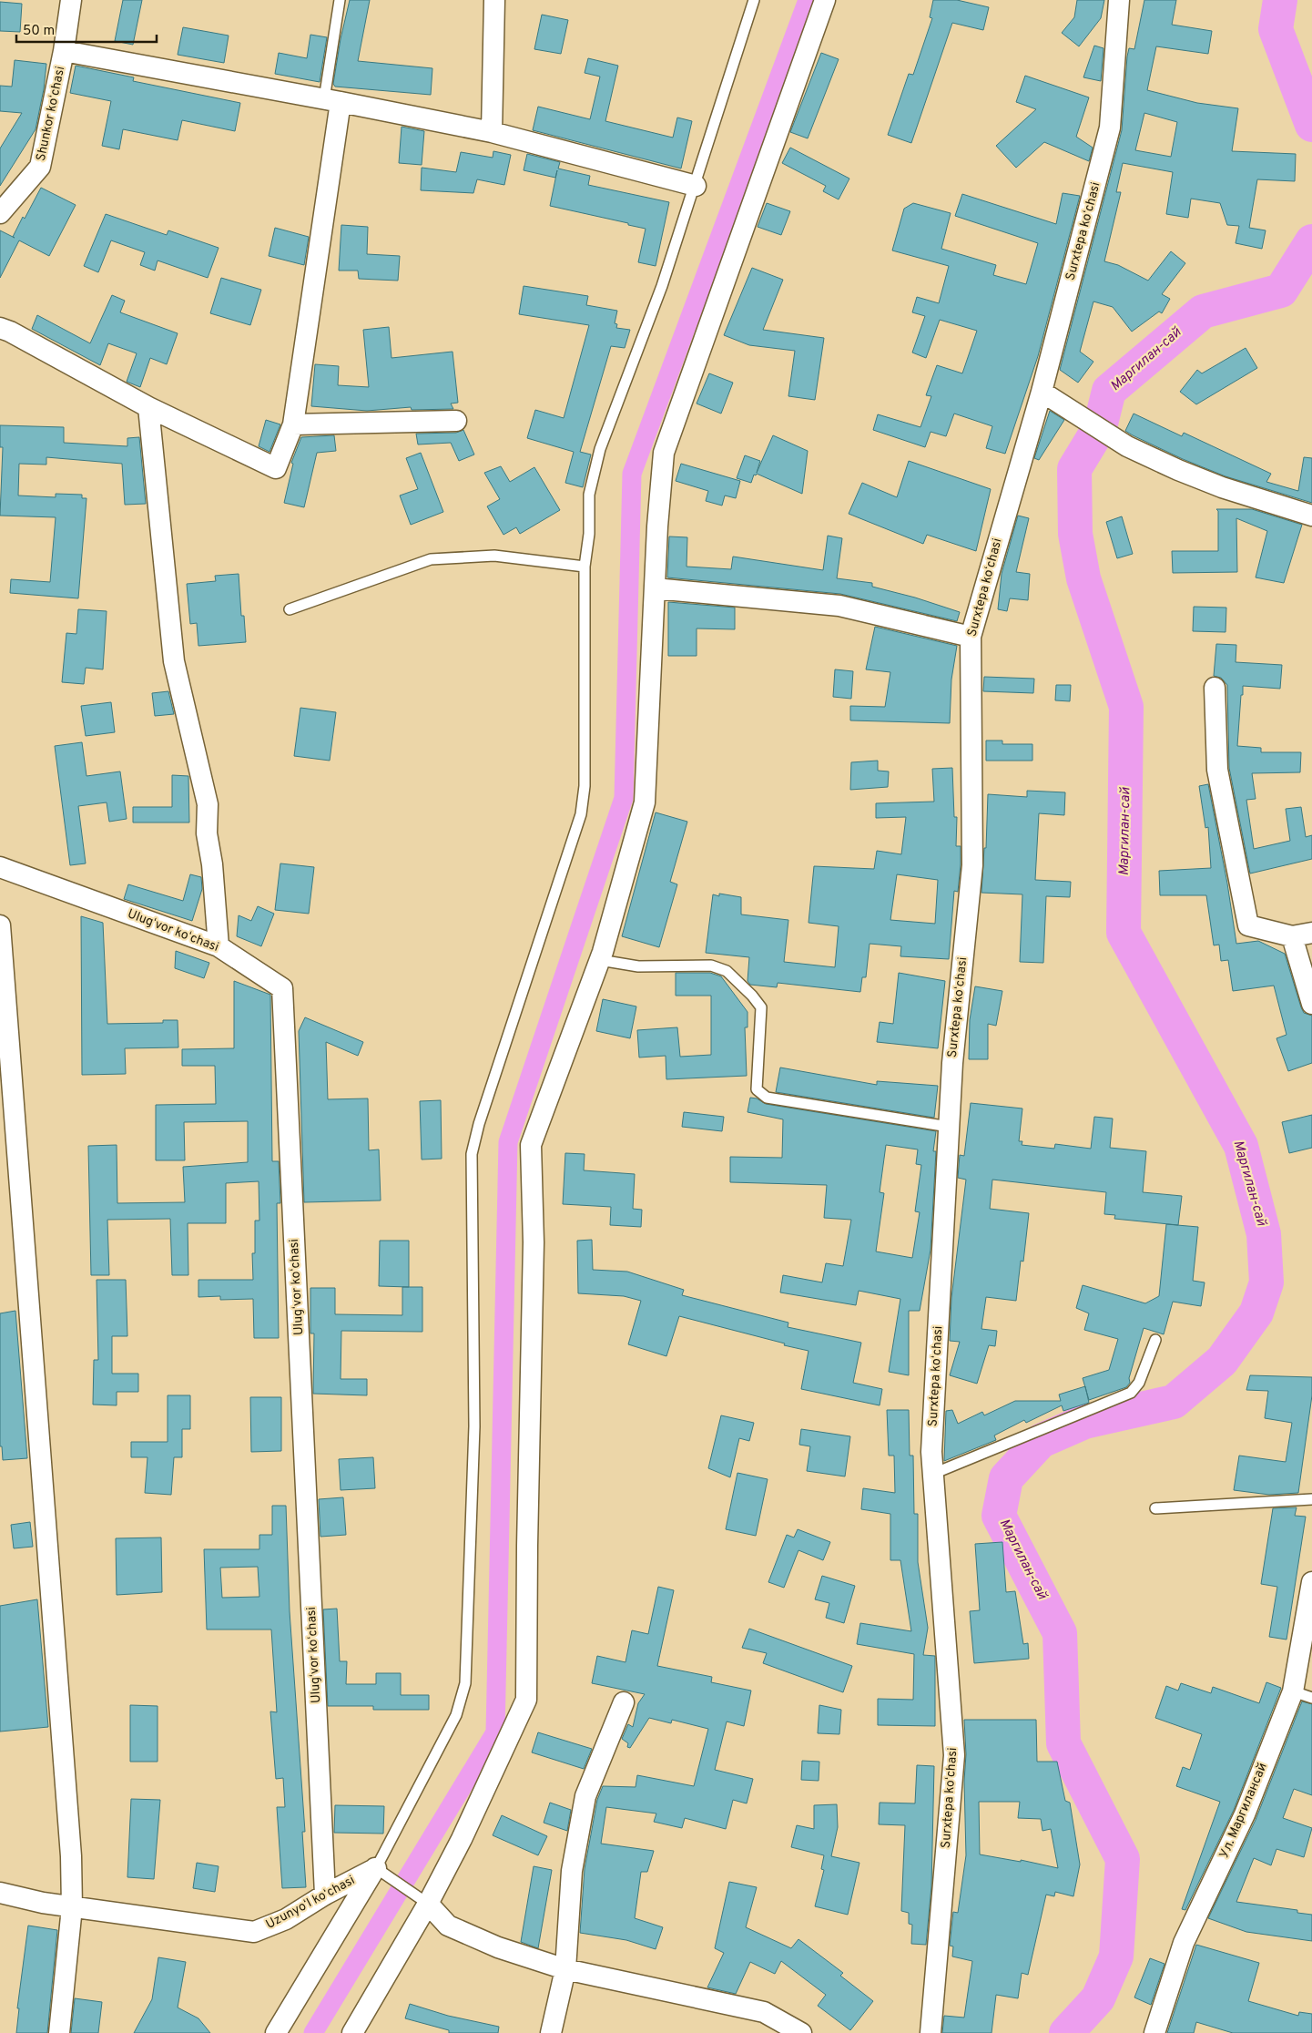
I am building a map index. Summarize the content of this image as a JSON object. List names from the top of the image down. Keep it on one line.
{"streets":{"street":["Shunkor koʻchasi","Surxtepa koʻchasi","Ulugʻvor koʻchasi","Ул. Маргилансай","Uzunyoʻl koʻchasi"]},"crossings":[["Ulugʻvor koʻchasi","Uzunyoʻl koʻchasi"]],"water":["Маргилан-сай"],"scale_bar":"50 m"}
